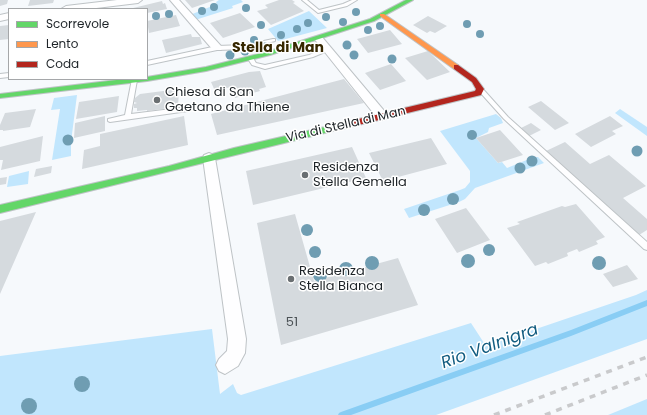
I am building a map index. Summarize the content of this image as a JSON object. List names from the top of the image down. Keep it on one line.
{"streets":{"street":["Via di Stella di Man"]},"districts":["Stella di Man"],"water":["Rio Valnigra"],"places":["Chiesa di San Gaetano da Thiene","Residenza Stella Gemella","Residenza Stella Bianca"],"house_numbers":["51"],"legend":["Scorrevole","Lento","Coda"]}
